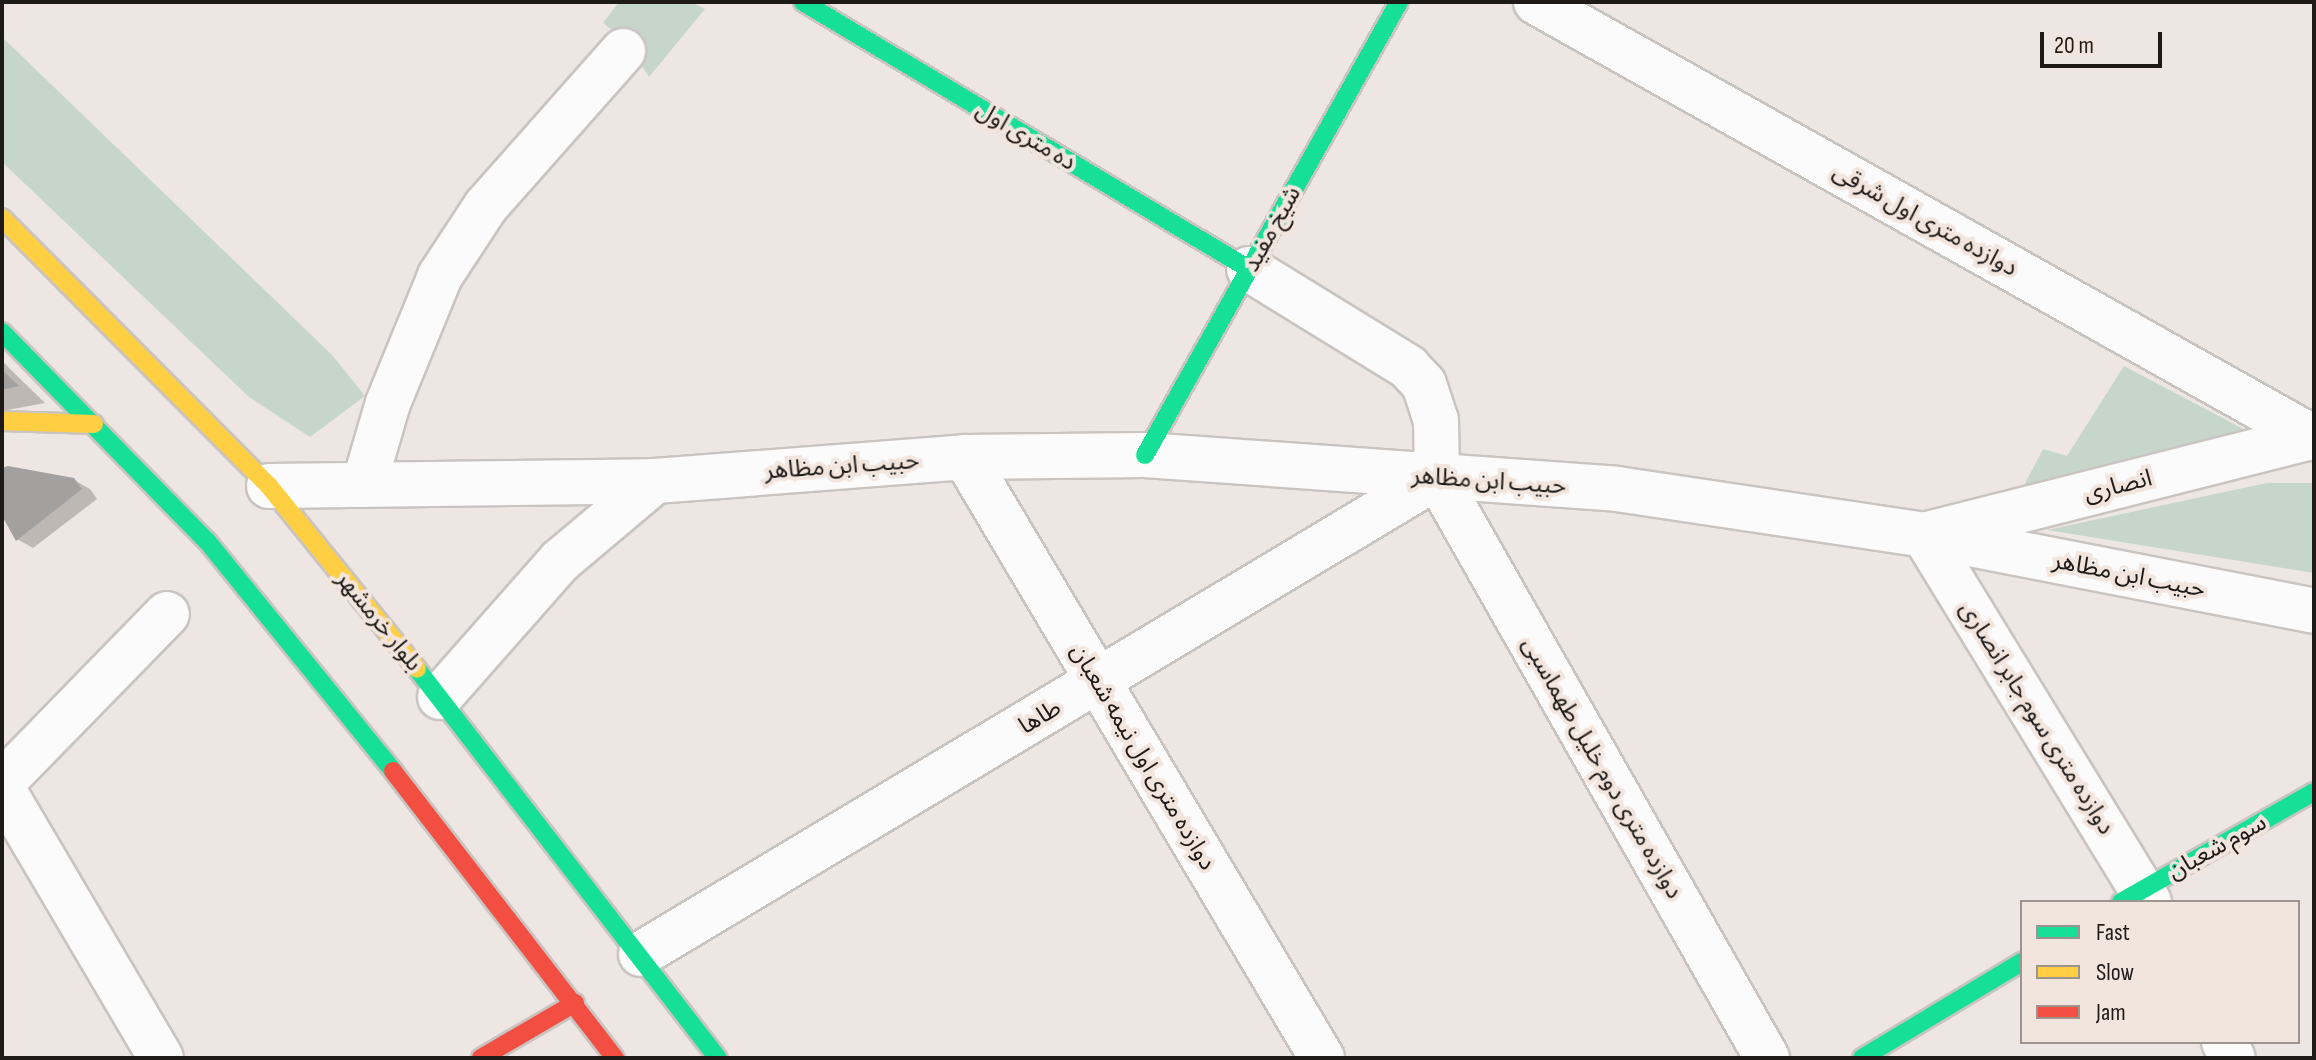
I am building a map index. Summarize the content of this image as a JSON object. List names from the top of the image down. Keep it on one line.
{"streets":{"main road":["ده متری اول","شیخ مفید","بلوار خرمشهر","سوم شعبان"],"street":["دوازده متری اول شرقی","حبیب ابن مظاهر","انصاری","طاها","دوازده متری سوم جابر انصاری","دوازده متری اول نیمه شعبان","دوازده متری دوم خلیل طهماسبی"]},"crossings":[["ده متری اول","شیخ مفید"],["دوازده متری اول شرقی","انصاری"],["شیخ مفید","حبیب ابن مظاهر"],["حبیب ابن مظاهر","انصاری"],["حبیب ابن مظاهر","بلوار خرمشهر"],["حبیب ابن مظاهر","طاها"],["حبیب ابن مظاهر","دوازده متری سوم جابر انصاری"],["حبیب ابن مظاهر","دوازده متری اول نیمه شعبان"],["حبیب ابن مظاهر","دوازده متری دوم خلیل طهماسبی"],["انصاری","دوازده متری سوم جابر انصاری"],["بلوار خرمشهر","طاها"],["طاها","دوازده متری اول نیمه شعبان"],["طاها","دوازده متری دوم خلیل طهماسبی"],["دوازده متری سوم جابر انصاری","سوم شعبان"]],"legend":["Fast","Slow","Jam"],"scale_bar":"20 m"}
